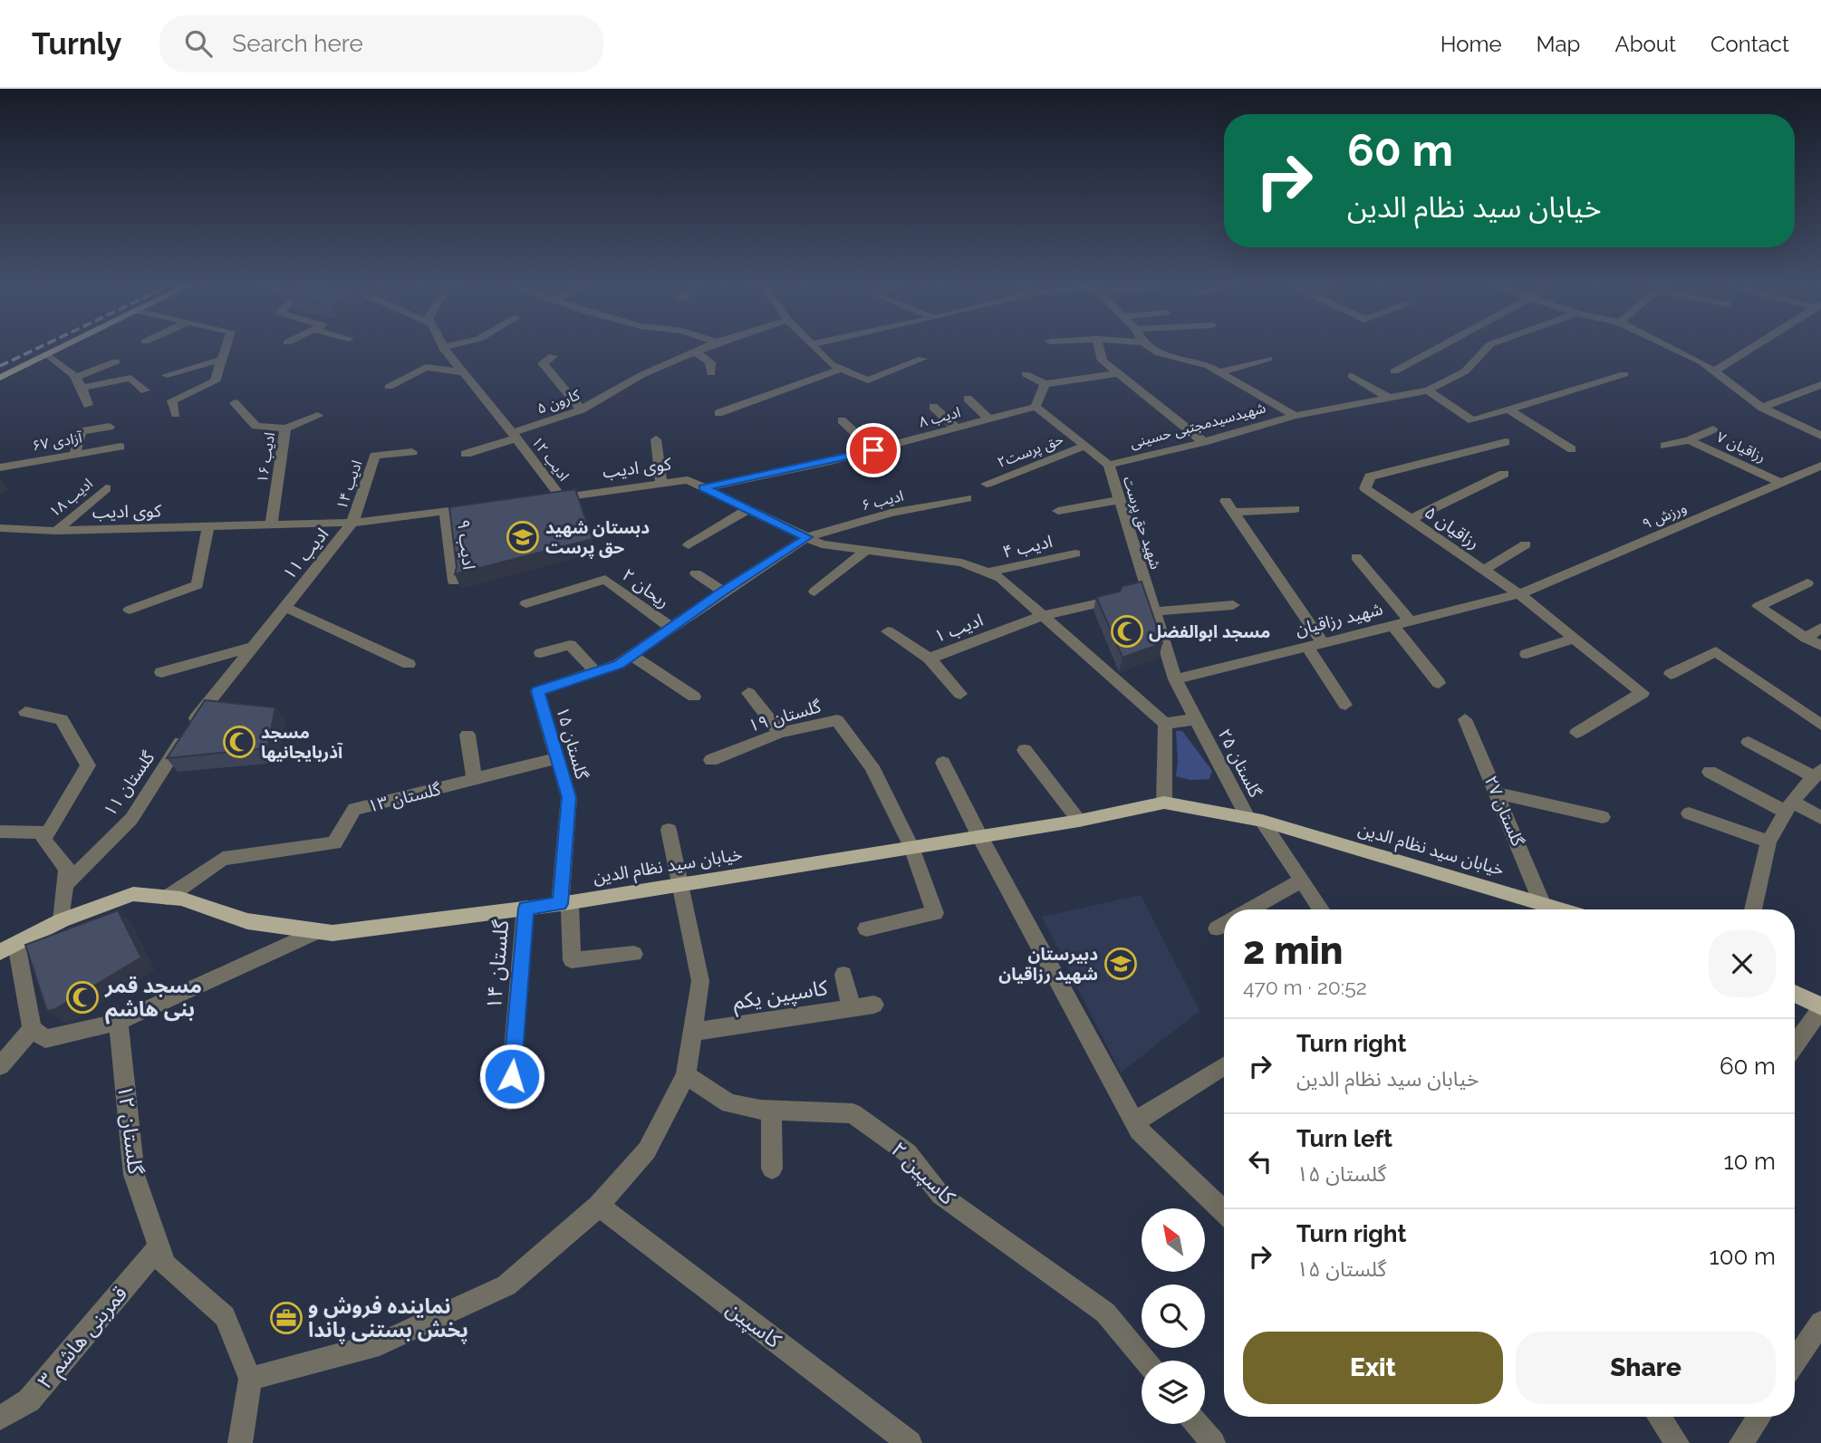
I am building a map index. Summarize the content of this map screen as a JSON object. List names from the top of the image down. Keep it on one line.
{"streets":{"main road":["خیابان سید نظام الدین"],"street":["کارون ۵","ادیب ۸","شهیدسیدمجتبی حسینی","آزادی ۶۷","رزاقیان ۷","حق پرست۲","ادیب ۱۶","ادیب ۱۲","کوی ادیب","ادیب ۱۴","ادیب ۱۸","ادیب ۶","ورزش ۹","شهید حق پرست","رزاقیان ۵","ادیب ۹","ادیب ۴","ادیب ۱۱","ریحان ۲","شهید رزاقیان","ادیب ۱","گلستان ۱۹","گلستان ۱۵","گلستان ۲۵","گلستان ۱۱","گلستان ۱۳","گلستان ۲۷","گلستان ۱۴","کاسپین یکم","گلستان ۱۲","کاسپین ۲","کاسپین","قمربنی هاشم ۳"]},"crossings":[["کارون ۵","ادیب ۱۲"],["ادیب ۸","کوی ادیب"],["ادیب ۸","شهید حق پرست"],["شهیدسیدمجتبی حسینی","شهید حق پرست"],["رزاقیان ۷","ورزش ۹"],["حق پرست۲","شهید حق پرست"],["ادیب ۱۶","کوی ادیب"],["ادیب ۱۲","کوی ادیب"],["کوی ادیب","ادیب ۱۴"],["کوی ادیب","ادیب ۱۸"],["کوی ادیب","ادیب ۶"],["کوی ادیب","ادیب ۹"],["کوی ادیب","ادیب ۴"],["کوی ادیب","ادیب ۱۱"],["کوی ادیب","ادیب ۱"],["کوی ادیب","گلستان ۲۵"],["ادیب ۱۴","ادیب ۱۱"],["ادیب ۶","گلستان ۱۵"],["ورزش ۹","رزاقیان ۵"],["ورزش ۹","شهید رزاقیان"],["شهید حق پرست","شهید رزاقیان"],["رزاقیان ۵","شهید رزاقیان"],["ادیب ۱۱","گلستان ۱۱"],["ریحان ۲","گلستان ۱۵"],["گلستان ۱۹","خیابان سید نظام الدین"],["گلستان ۱۵","گلستان ۱۳"],["گلستان ۱۵","خیابان سید نظام الدین"],["گلستان ۲۵","خیابان سید نظام الدین"],["گلستان ۱۳","خیابان سید نظام الدین"],["گلستان ۲۷","خیابان سید نظام الدین"],["خیابان سید نظام الدین","گلستان ۱۴"],["گلستان ۱۲","قمربنی هاشم ۳"]],"places":{"school or university":["دبستان شهید حق پرست","دبیرستان شهید رزاقیان"],"mosque":["مسجد ابوالفضل","مسجد آذربایجانیها","مسجد قمر بنی هاشم"],"office":["نماینده فروش و پخش بستنی پاندا"]},"north":"top left","page":{"header":"Turnly","search":"Search here","nav":["Home","Map","About","Contact"],"turn":["60 m","خیابان سید نظام الدین"],"heading":["2 min","470 m · 20:52"],"list":[{"name":"Turn right","note":"خیابان سید نظام الدین","value":"60 m"},{"name":"Turn left","note":"گلستان ۱۵","value":"10 m"},{"name":"Turn right","note":"گلستان ۱۵","value":"100 m"}],"buttons":["Exit","Share"]}}
